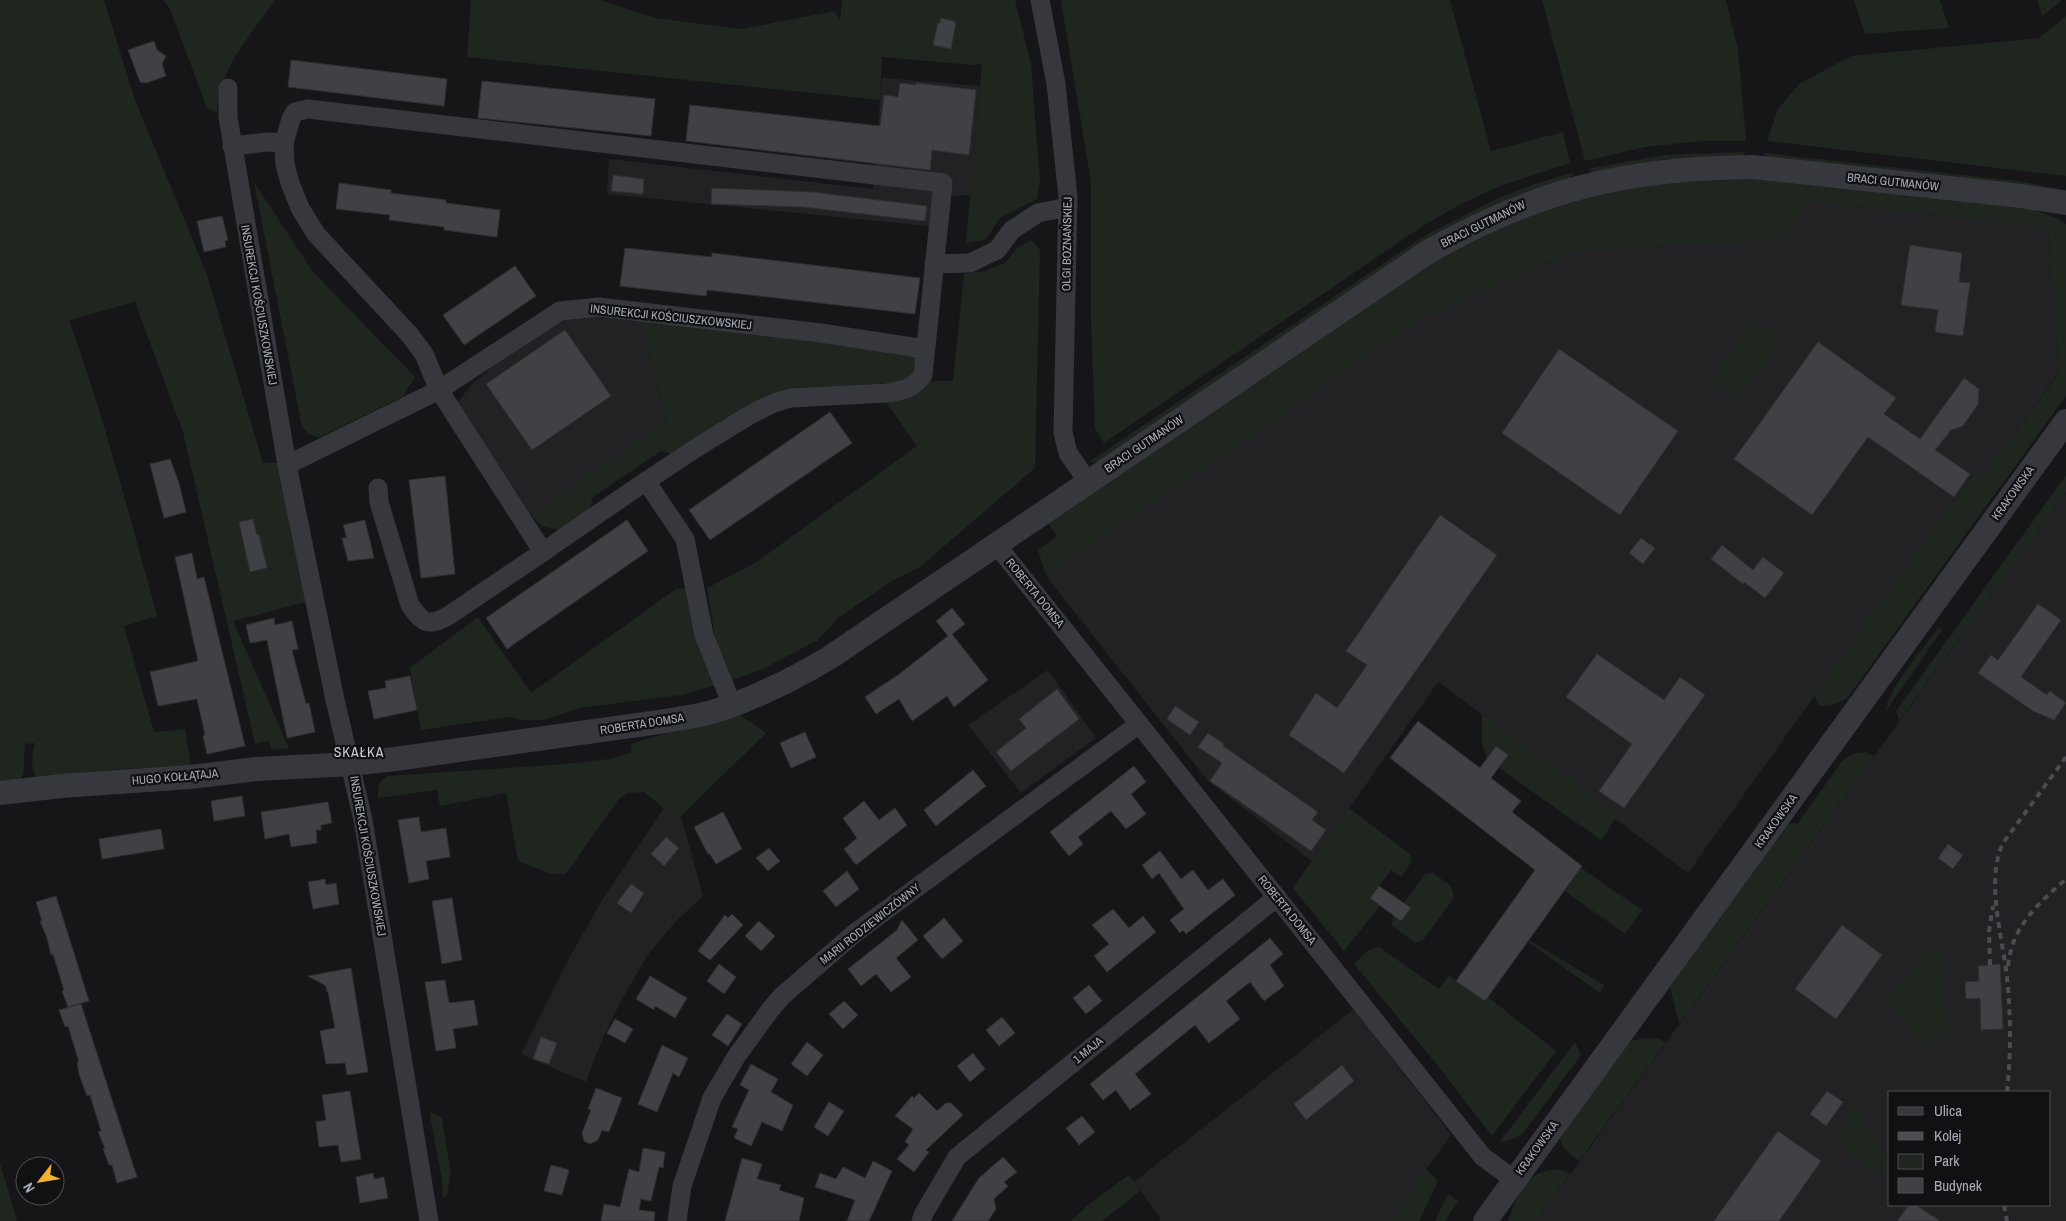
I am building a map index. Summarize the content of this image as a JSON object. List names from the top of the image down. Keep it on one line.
{"streets":{"street":["BRACI GUTMANÓW","OLGI BOZNAŃSKIEJ","INSUREKCJI KOŚCIUSZKOWSKIEJ","KRAKOWSKA","ROBERTA DOMSA","HUGO KOŁŁĄTAJA","MARII RODZIEWICZÓWNY","1 MAJA"]},"crossings":[["BRACI GUTMANÓW","OLGI BOZNAŃSKIEJ"],["BRACI GUTMANÓW","ROBERTA DOMSA"],["INSUREKCJI KOŚCIUSZKOWSKIEJ","ROBERTA DOMSA"],["INSUREKCJI KOŚCIUSZKOWSKIEJ","HUGO KOŁŁĄTAJA"],["KRAKOWSKA","ROBERTA DOMSA"],["ROBERTA DOMSA","HUGO KOŁŁĄTAJA"],["ROBERTA DOMSA","MARII RODZIEWICZÓWNY"],["ROBERTA DOMSA","1 MAJA"]],"districts":["SKAŁKA"],"legend":["Ulica","Kolej","Park","Budynek"],"north":"bottom left"}
